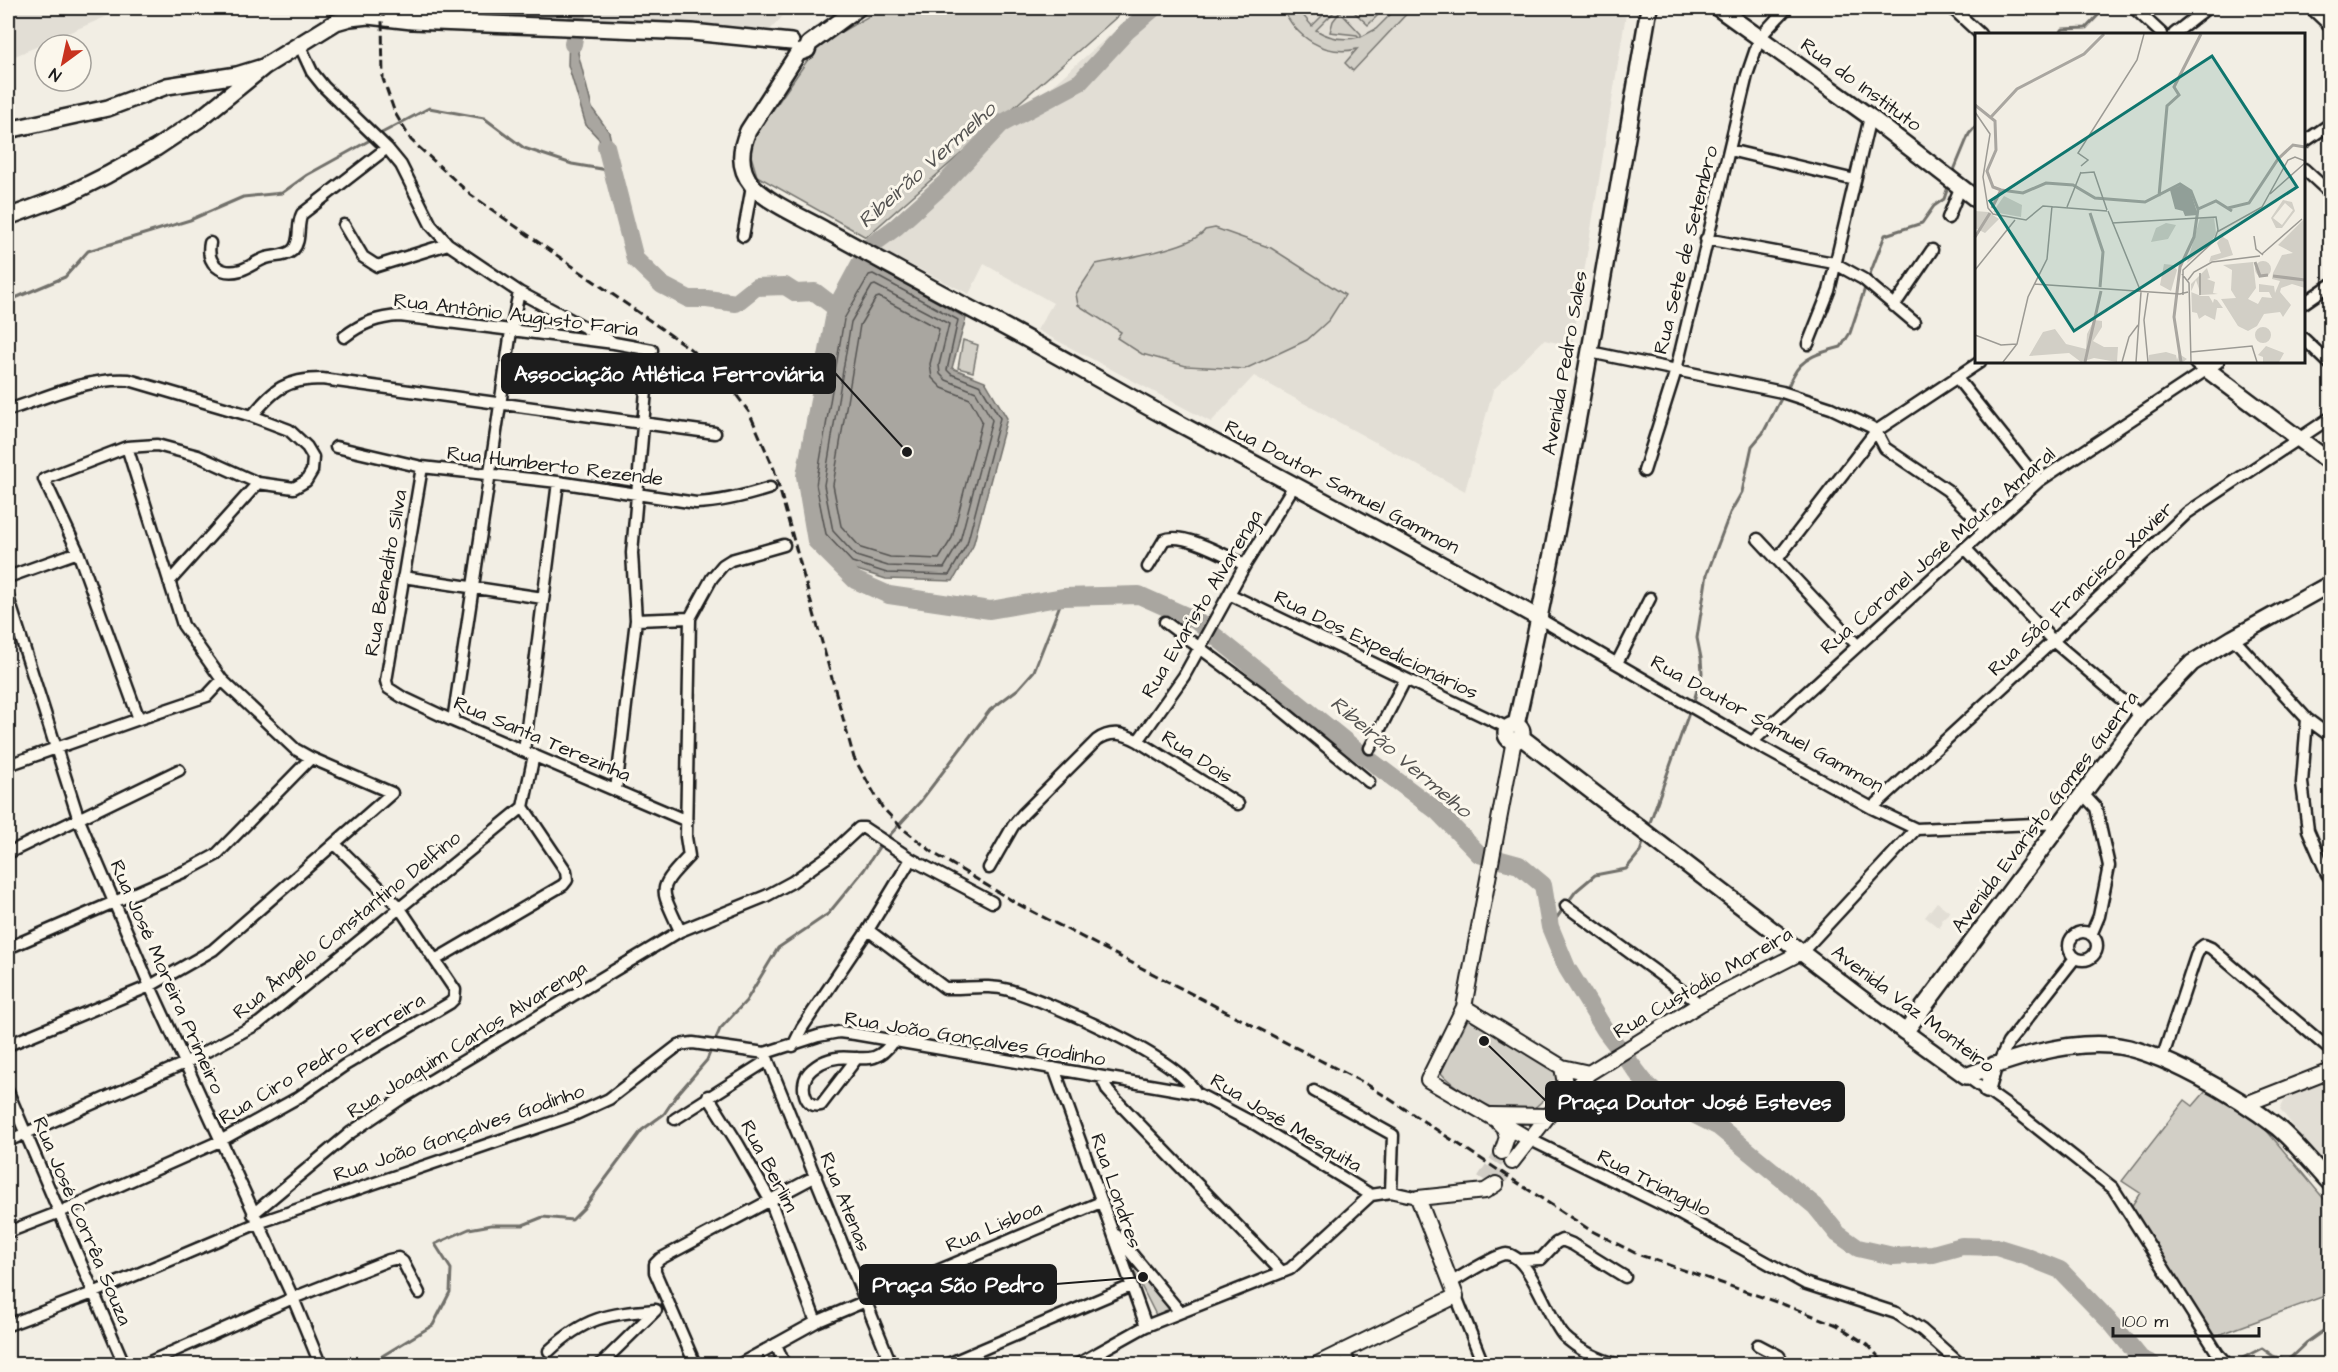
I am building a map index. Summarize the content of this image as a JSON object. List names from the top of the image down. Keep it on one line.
{"streets":{"main road":["Rua do Instituto","Avenida Pedro Sales","Rua Doutor Samuel Gammon","Avenida Evaristo Gomes Guerra","Avenida Vaz Monteiro"],"street":["Rua Sete de Setembro","Rua Antônio Augusto Faria","Rua Humberto Rezende","Rua Coronel José Moura Amaral","Rua Benedito Silva","Rua São Francisco Xavier","Rua Evaristo Alvarenga","Rua Dos Expedicionários","Rua Santa Terezinha","Rua Dois","Rua Ângelo Constantino Delfino","Rua José Moreira Primeiro","Rua Custódio Moreira","Rua João Gonçalves Godinho","Rua Joaquim Carlos Alvarenga","Rua Ciro Pedro Ferreira","Rua José Mesquita","Rua Berlim","Rua Triangulo","Rua Londres","Rua Atenas","Rua José Corrêa Souza","Rua Lisboa"]},"crossings":[["Rua do Instituto","Rua Sete de Setembro"],["Avenida Pedro Sales","Rua Doutor Samuel Gammon"],["Avenida Pedro Sales","Rua Dos Expedicionários"],["Avenida Pedro Sales","Rua Custódio Moreira"],["Avenida Pedro Sales","Avenida Vaz Monteiro"],["Rua Humberto Rezende","Rua Benedito Silva"],["Rua Doutor Samuel Gammon","Rua Coronel José Moura Amaral"],["Rua Doutor Samuel Gammon","Rua São Francisco Xavier"],["Rua Doutor Samuel Gammon","Rua Evaristo Alvarenga"],["Rua Doutor Samuel Gammon","Avenida Evaristo Gomes Guerra"],["Rua Doutor Samuel Gammon","Rua Custódio Moreira"],["Rua Benedito Silva","Rua Santa Terezinha"],["Rua Evaristo Alvarenga","Rua Dos Expedicionários"],["Rua Evaristo Alvarenga","Rua Dois"],["Rua Dos Expedicionários","Avenida Vaz Monteiro"],["Avenida Evaristo Gomes Guerra","Avenida Vaz Monteiro"],["Rua Ângelo Constantino Delfino","Rua José Moreira Primeiro"],["Rua Ângelo Constantino Delfino","Rua Ciro Pedro Ferreira"],["Rua Ângelo Constantino Delfino","Rua José Corrêa Souza"],["Rua José Moreira Primeiro","Rua João Gonçalves Godinho"],["Rua José Moreira Primeiro","Rua Joaquim Carlos Alvarenga"],["Rua José Moreira Primeiro","Rua Ciro Pedro Ferreira"],["Rua Custódio Moreira","Avenida Vaz Monteiro"],["Rua Custódio Moreira","Rua Triangulo"],["Rua João Gonçalves Godinho","Rua Joaquim Carlos Alvarenga"],["Rua João Gonçalves Godinho","Rua José Mesquita"],["Rua João Gonçalves Godinho","Rua Londres"],["Rua João Gonçalves Godinho","Rua Atenas"],["Rua João Gonçalves Godinho","Rua José Corrêa Souza"],["Rua Ciro Pedro Ferreira","Rua José Corrêa Souza"],["Rua Berlim","Rua Lisboa"],["Rua Londres","Rua Lisboa"],["Rua Atenas","Rua Lisboa"]],"water":["Ribeirão Vermelho"],"places":["Associação Atlética Ferroviária","Praça Doutor José Esteves","Praça São Pedro"],"scale_bar":"100 m","north":"bottom left"}
